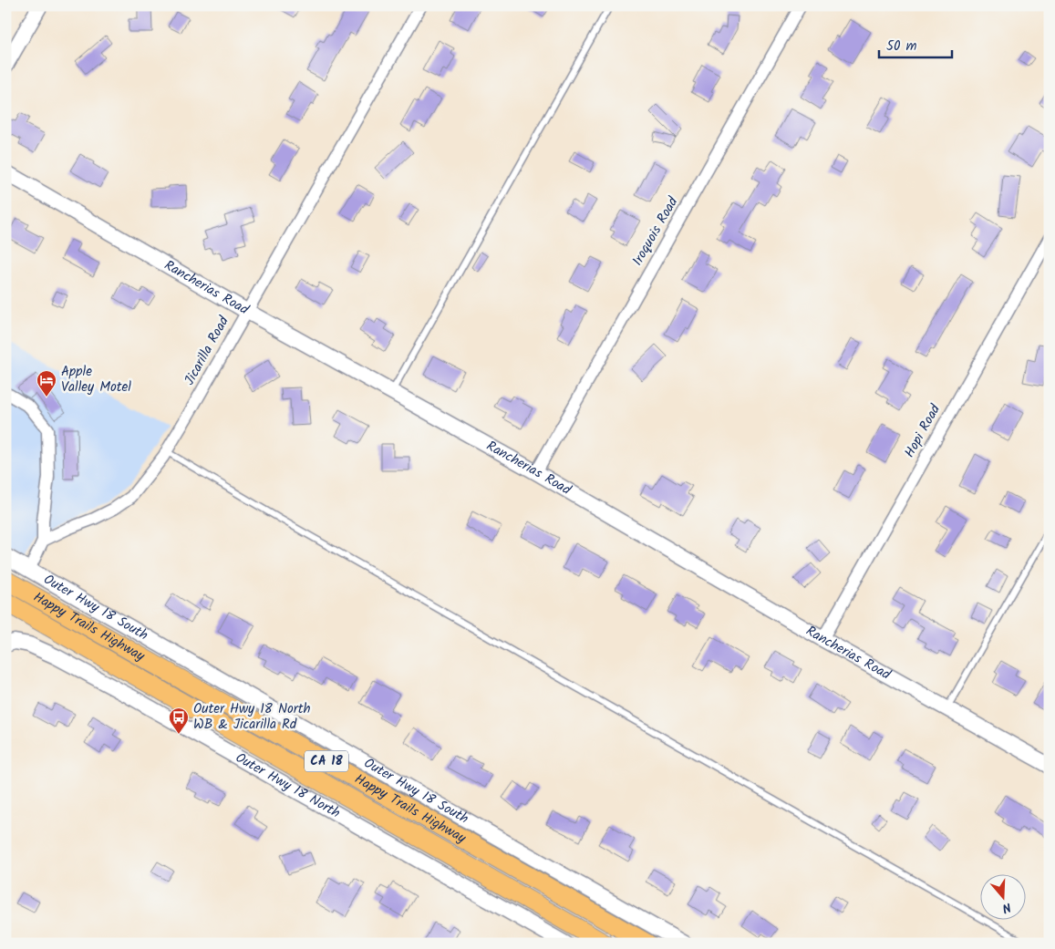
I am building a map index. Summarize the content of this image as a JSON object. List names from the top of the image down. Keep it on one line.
{"streets":{"main road":["Happy Trails Highway","CA 18"],"street":["Iroquois Road","Rancherias Road","Jicarilla Road","Hopi Road","Outer Hwy 18 South","Outer Hwy 18 North"]},"crossings":[["Iroquois Road","Rancherias Road"],["Rancherias Road","Jicarilla Road"],["Rancherias Road","Hopi Road"]],"places":{"hotel":["Apple Valley Motel"],"bus stop":["Outer Hwy 18 North WB & Jicarilla Rd"]},"scale_bar":"50 m","north":"bottom"}
